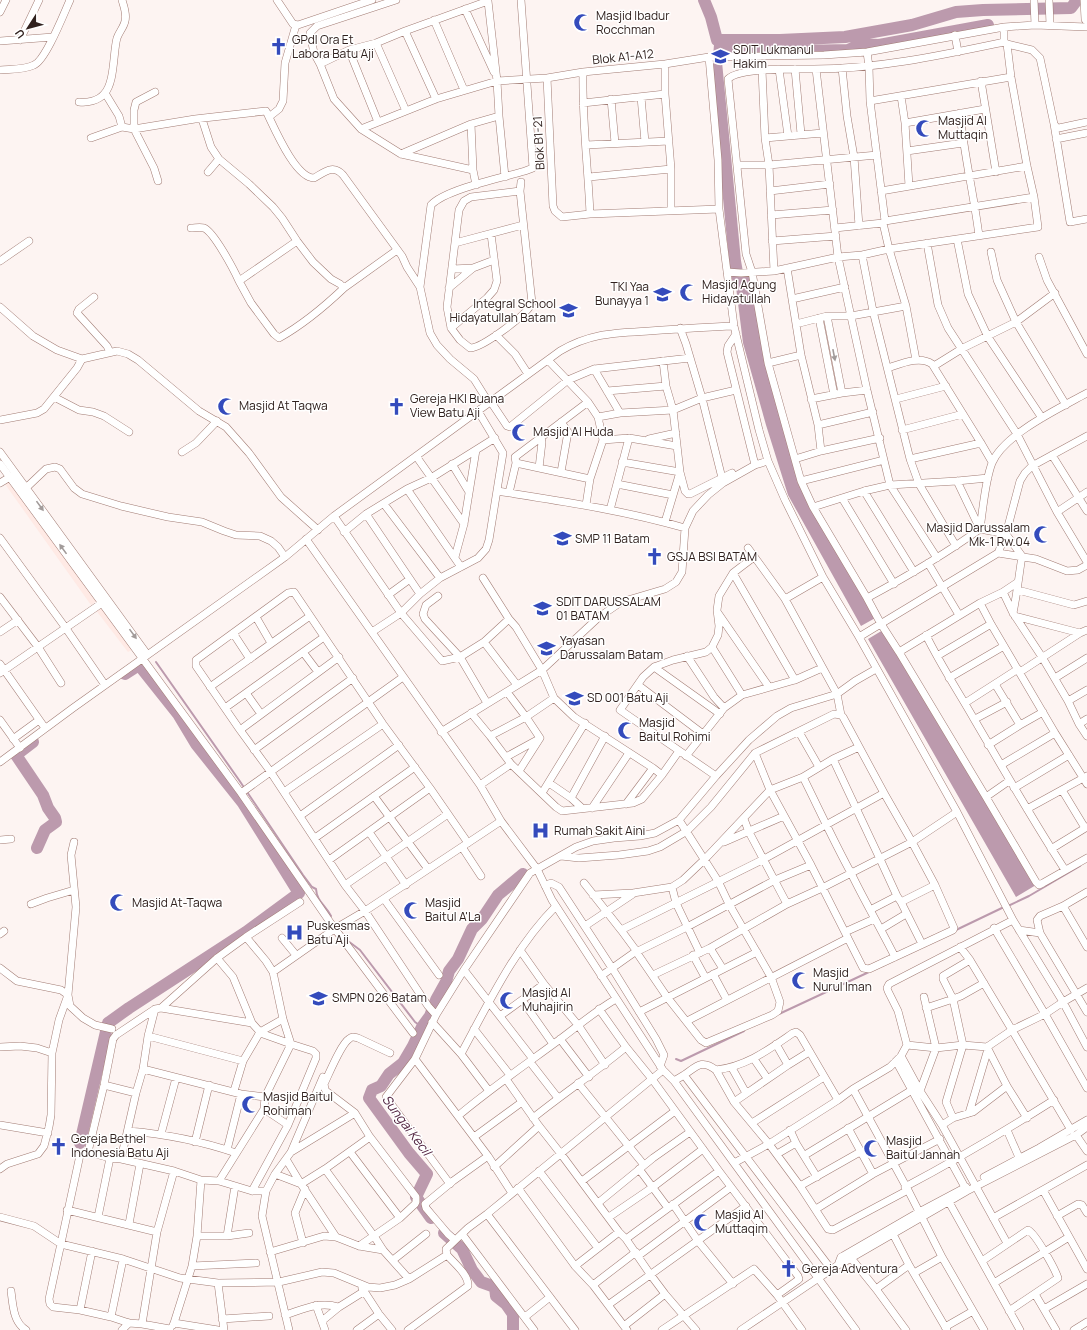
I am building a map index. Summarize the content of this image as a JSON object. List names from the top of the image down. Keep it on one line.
{"streets":{"street":["Blok A1-A12","Blok B1-21"]},"crossings":[["Blok A1-A12","Blok B1-21"]],"water":["Sungai Kecil"],"places":{"mosque":["Masjid Ibadur Rocchman","Masjid Al Muttaqin","Masjid Agung Hidayatullah","Masjid At Taqwa","Masjid Al Huda","Masjid Darussalam Mk-1 Rw.04","Masjid Baitul Rohimi","Masjid At-Taqwa","Masjid Baitul A'La","Masjid Nurul Iman","Masjid Al Muhajirin","Masjid Baitul Rohiman","Masjid Baitul Jannah","Masjid Al Muttaqim"],"church":["GPdI Ora Et Labora Batu Aji","Gereja HKI Buana View Batu Aji","GSJA BSI BATAM","Gereja Bethel Indonesia Batu Aji","Gereja Adventura"],"school or university":["SDIT Lukmanul Hakim","TKI Yaa Bunayya 1","Integral School Hidayatullah Batam","SMP 11 Batam","SDIT DARUSSALAM 01 BATAM","Yayasan Darussalam Batam","SD 001 Batu Aji","SMPN 026 Batam"],"hospital":["Rumah Sakit Aini","Puskesmas Batu Aji"]},"north":"bottom left"}
